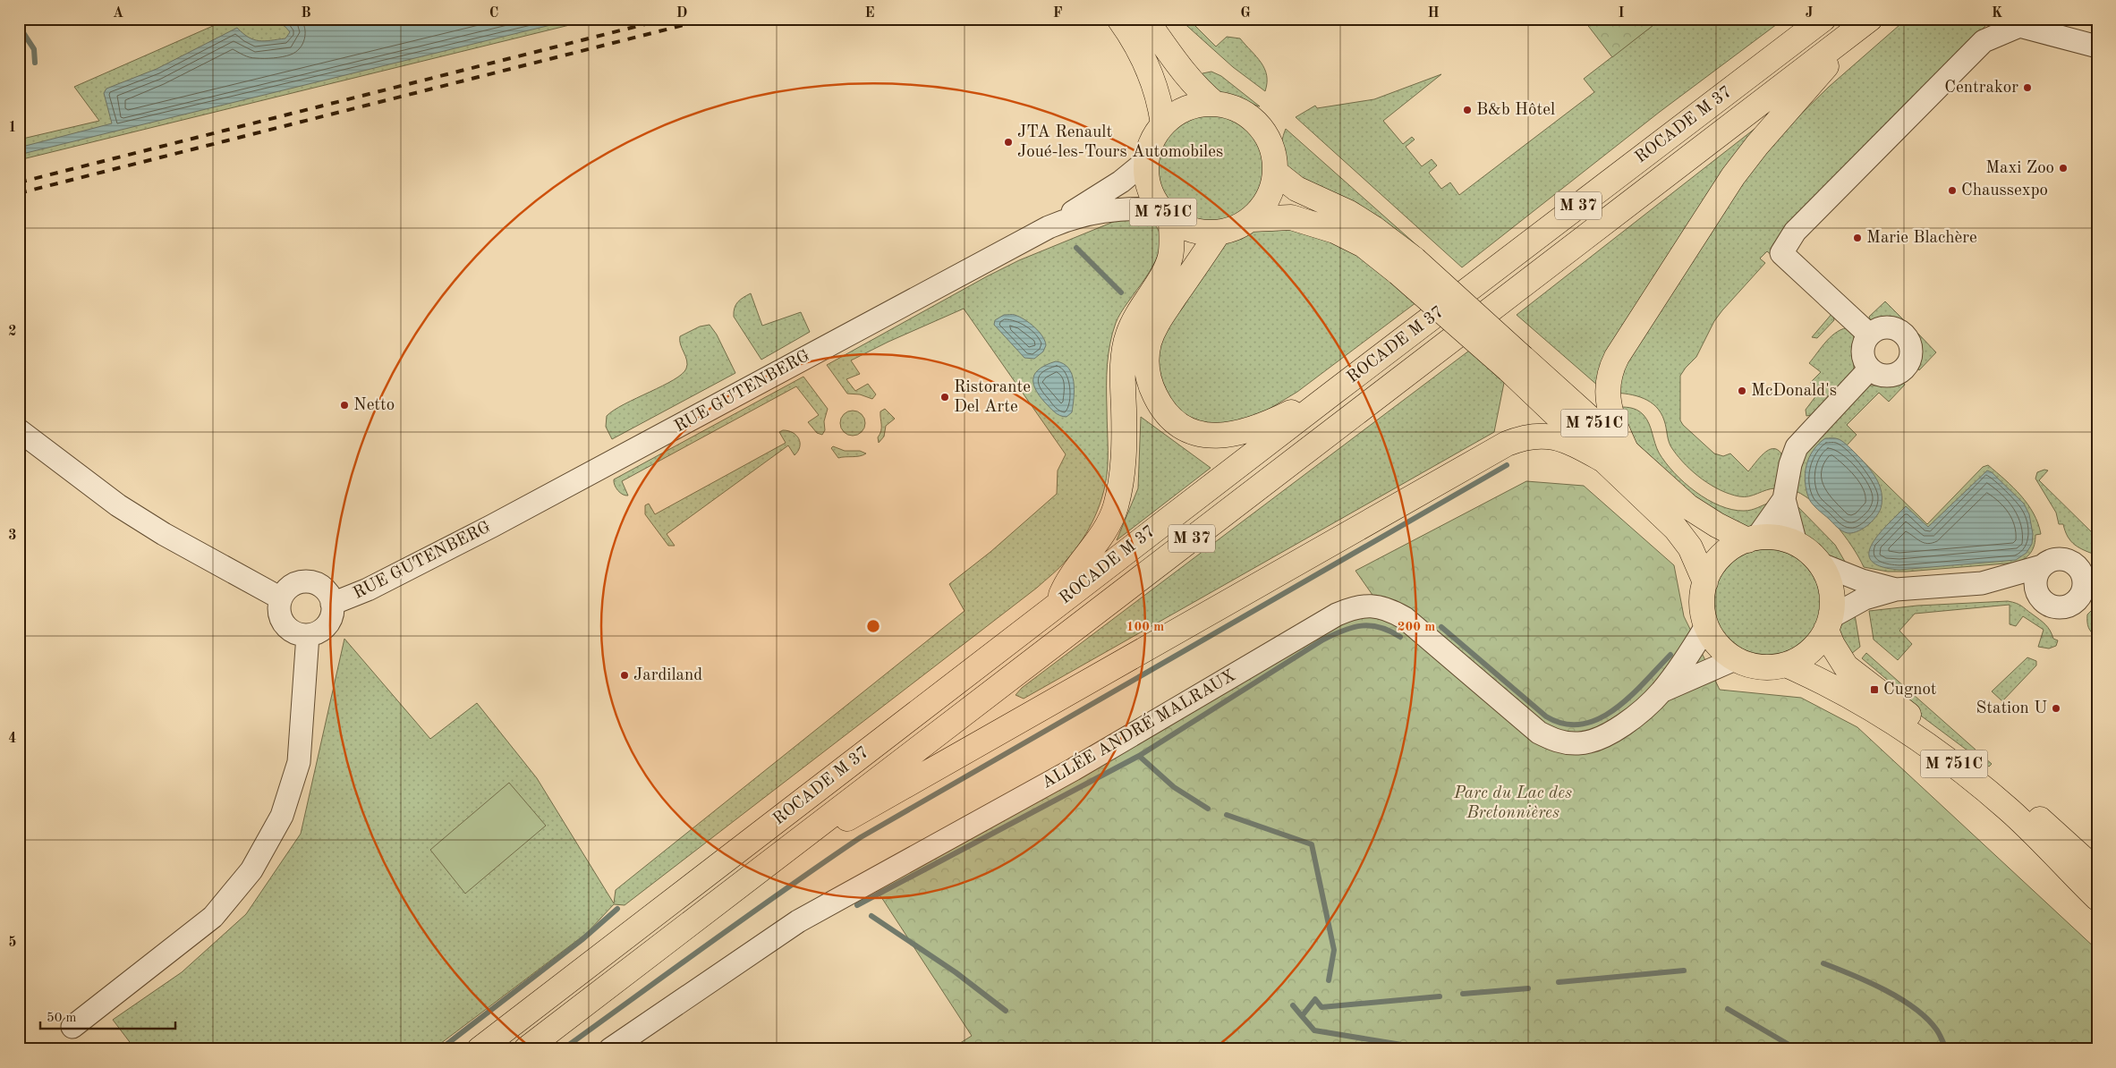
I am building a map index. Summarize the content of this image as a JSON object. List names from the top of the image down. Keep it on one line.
{"streets":{"main road":["ROCADE M 37","M 37","M 751C"],"street":["RUE GUTENBERG","ALLÉE ANDRÉ MALRAUX"]},"crossings":[["ROCADE M 37","M 37"],["M 37","M 751C"],["M 37","RUE GUTENBERG"],["M 751C","RUE GUTENBERG"],["M 751C","ALLÉE ANDRÉ MALRAUX"]],"parks":["Parc du Lac des Bretonnières"],"places":{"other":["Centrakor","B&b Hôtel","JTA Renault Joué-les-Tours Automobiles","Maxi Zoo","Chaussexpo","Marie Blachère","McDonald's","Ristorante Del Arte","Netto","Jardiland","Station U"],"transit":["Cugnot"]},"scale_bar":"50 m","grid":{"columns":["A","B","C","D","E","F","G","H","I","J","K"],"rows":["1","2","3","4","5"]},"rings":["100 m","200 m"]}
